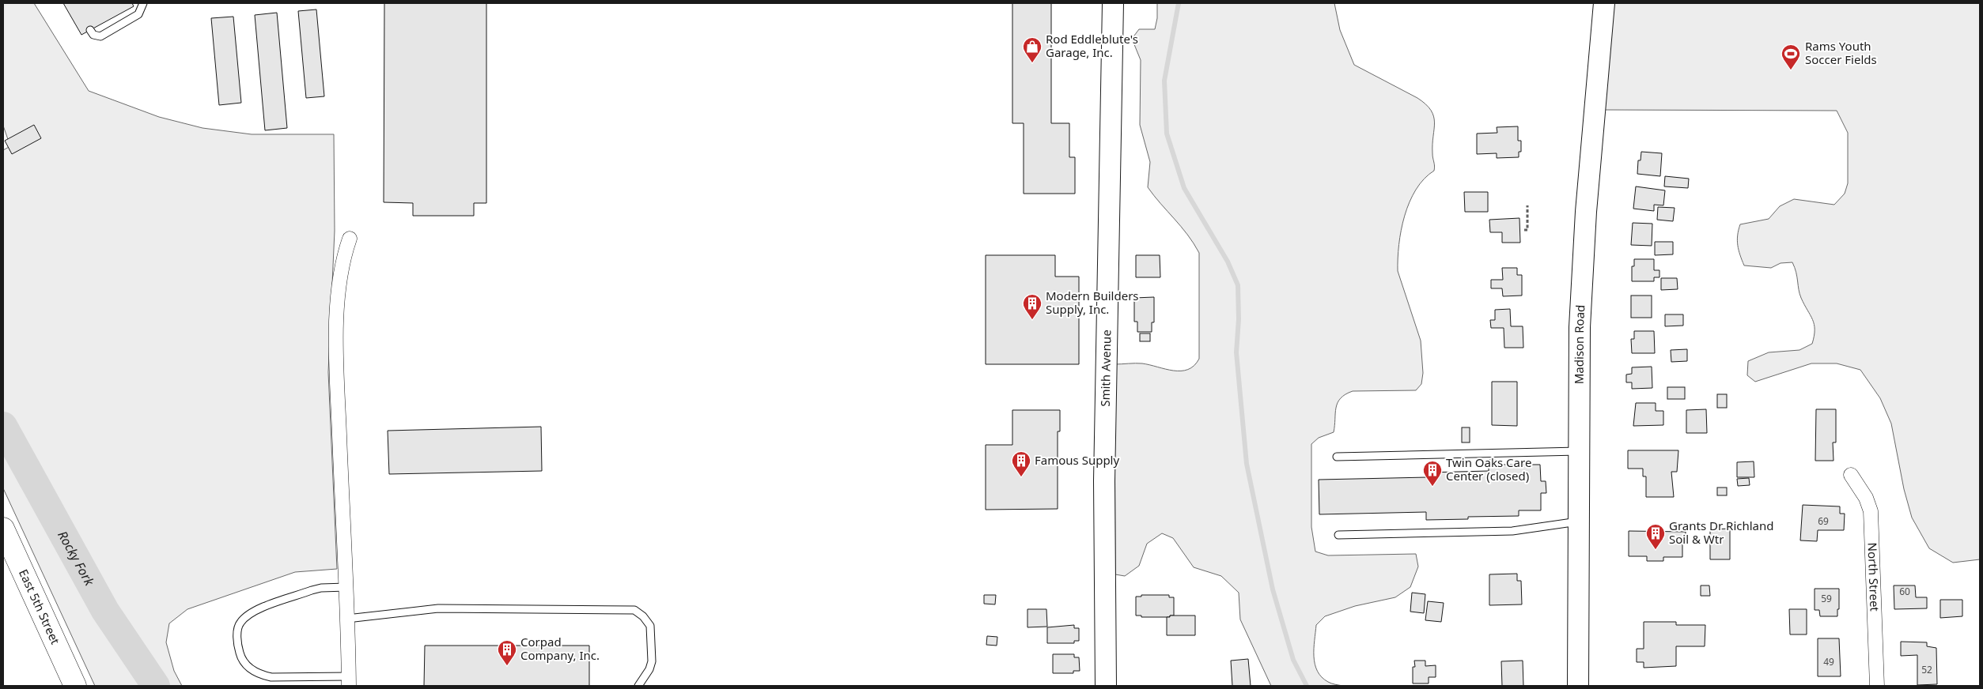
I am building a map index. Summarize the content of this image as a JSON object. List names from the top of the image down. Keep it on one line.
{"streets":{"main road":["East 5th Street"],"street":["Madison Road","Smith Avenue","North Street"]},"water":["Rocky Fork"],"places":{"shop":["Rod Eddleblute's Garage, Inc."],"sports":["Rams Youth Soccer Fields"],"building":["Modern Builders Supply, Inc.","Famous Supply","Twin Oaks Care Center (closed)","Grants Dr Richland Soil & Wtr","Corpad Company, Inc."]},"house_numbers":["69","60","59","49","52"]}
